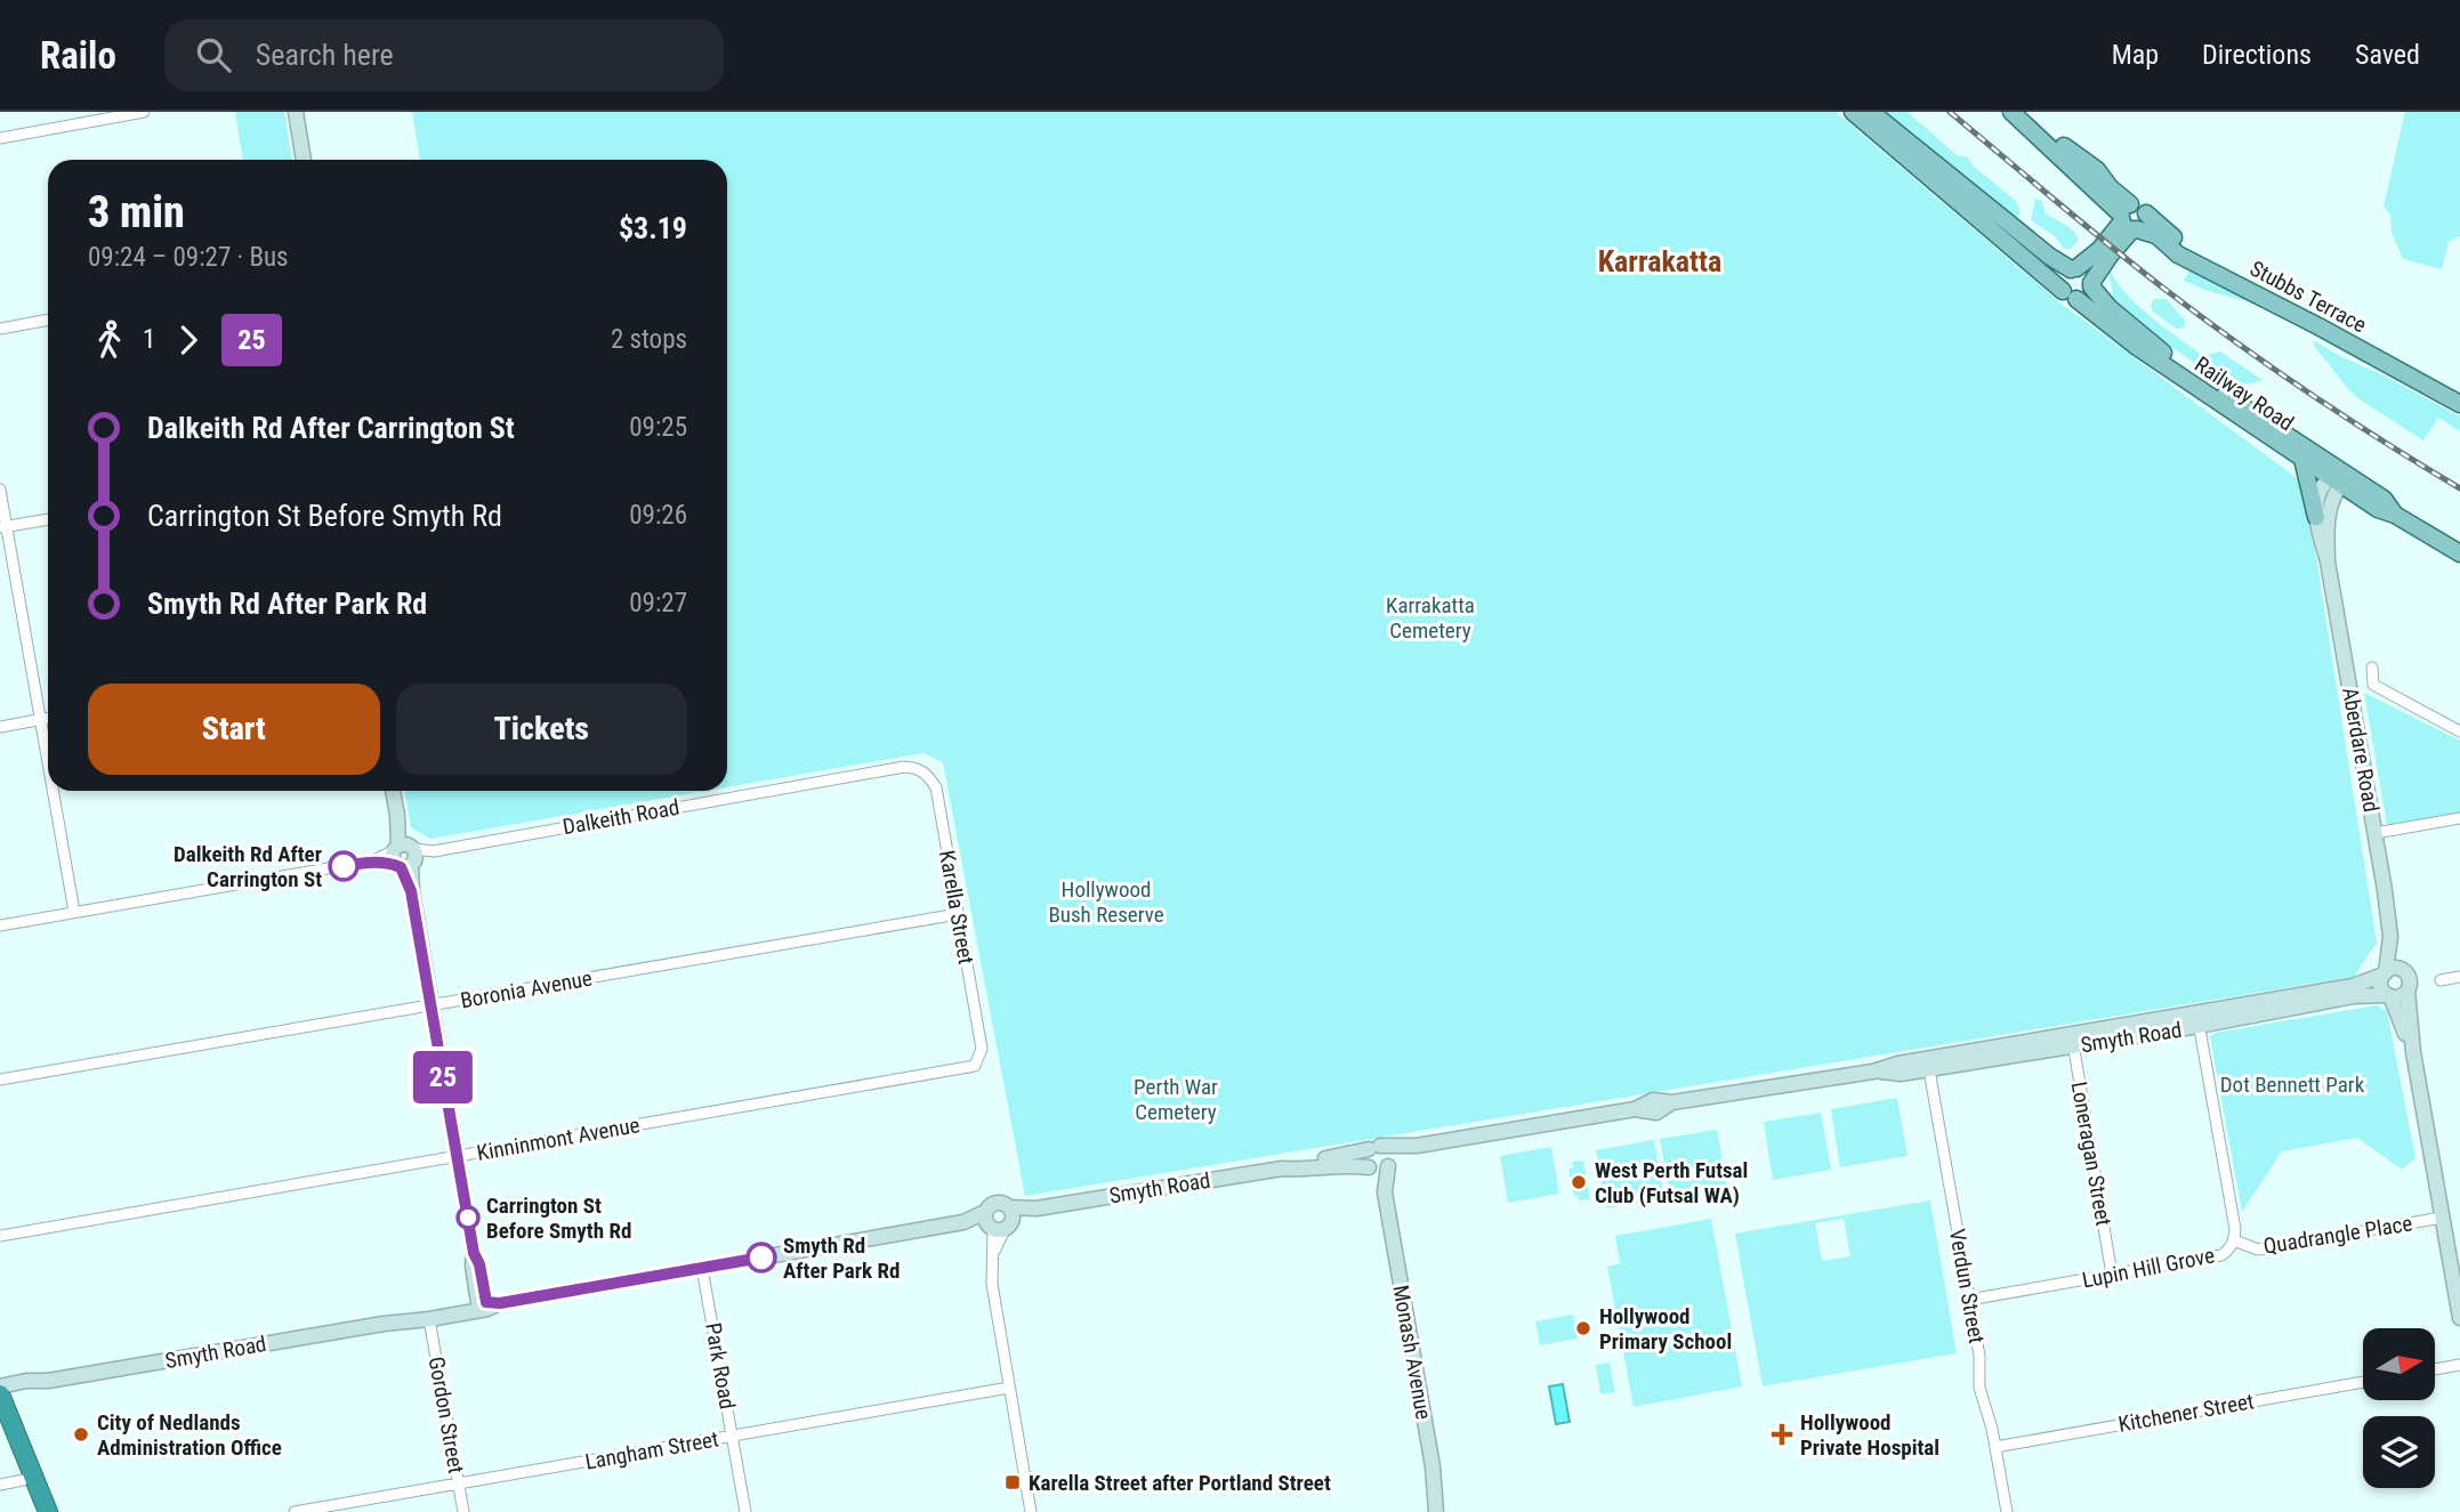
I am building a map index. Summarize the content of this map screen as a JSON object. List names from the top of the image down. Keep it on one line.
{"streets":{"main road":["Stubbs Terrace","Railway Road","Aberdare Road","Smyth Road","Monash Avenue"],"street":["Dalkeith Road","Karella Street","Boronia Avenue","Kinninmont Avenue","Loneragan Street","Quadrangle Place","Lupin Hill Grove","Verdun Street","Park Road","Kitchener Street","Gordon Street","Langham Street"]},"crossings":[["Railway Road","Aberdare Road"],["Aberdare Road","Smyth Road"],["Dalkeith Road","Karella Street"],["Karella Street","Boronia Avenue"],["Karella Street","Kinninmont Avenue"],["Smyth Road","Loneragan Street"],["Smyth Road","Lupin Hill Grove"],["Smyth Road","Verdun Street"],["Smyth Road","Monash Avenue"],["Smyth Road","Park Road"],["Smyth Road","Gordon Street"],["Loneragan Street","Lupin Hill Grove"],["Quadrangle Place","Lupin Hill Grove"],["Lupin Hill Grove","Verdun Street"],["Verdun Street","Kitchener Street"],["Park Road","Langham Street"],["Gordon Street","Langham Street"]],"districts":["Karrakatta"],"parks":["Karrakatta Cemetery","Hollywood Bush Reserve","Dot Bennett Park","Perth War Cemetery"],"places":{"other":["Dalkeith Rd After Carrington St","West Perth Futsal Club (Futsal WA)","Carrington St Before Smyth Rd","Smyth Rd After Park Rd","Hollywood Primary School","City of Nedlands Administration Office"],"health":["Hollywood Private Hospital"],"transit":["Karella Street after Portland Street"]},"lines":["bus line 25"],"north":"right","page":{"header":"Railo","search":"Search here","nav":["Map","Directions","Saved"],"on_map":"25","heading":["3 min","09:24 – 09:27 · Bus","$3.19"],"legs":["1","25","2 stops"],"list":[{"name":"Dalkeith Rd After Carrington St","value":"09:25"},{"name":"Carrington St Before Smyth Rd","value":"09:26"},{"name":"Smyth Rd After Park Rd","value":"09:27"}],"buttons":["Start","Tickets"]}}
